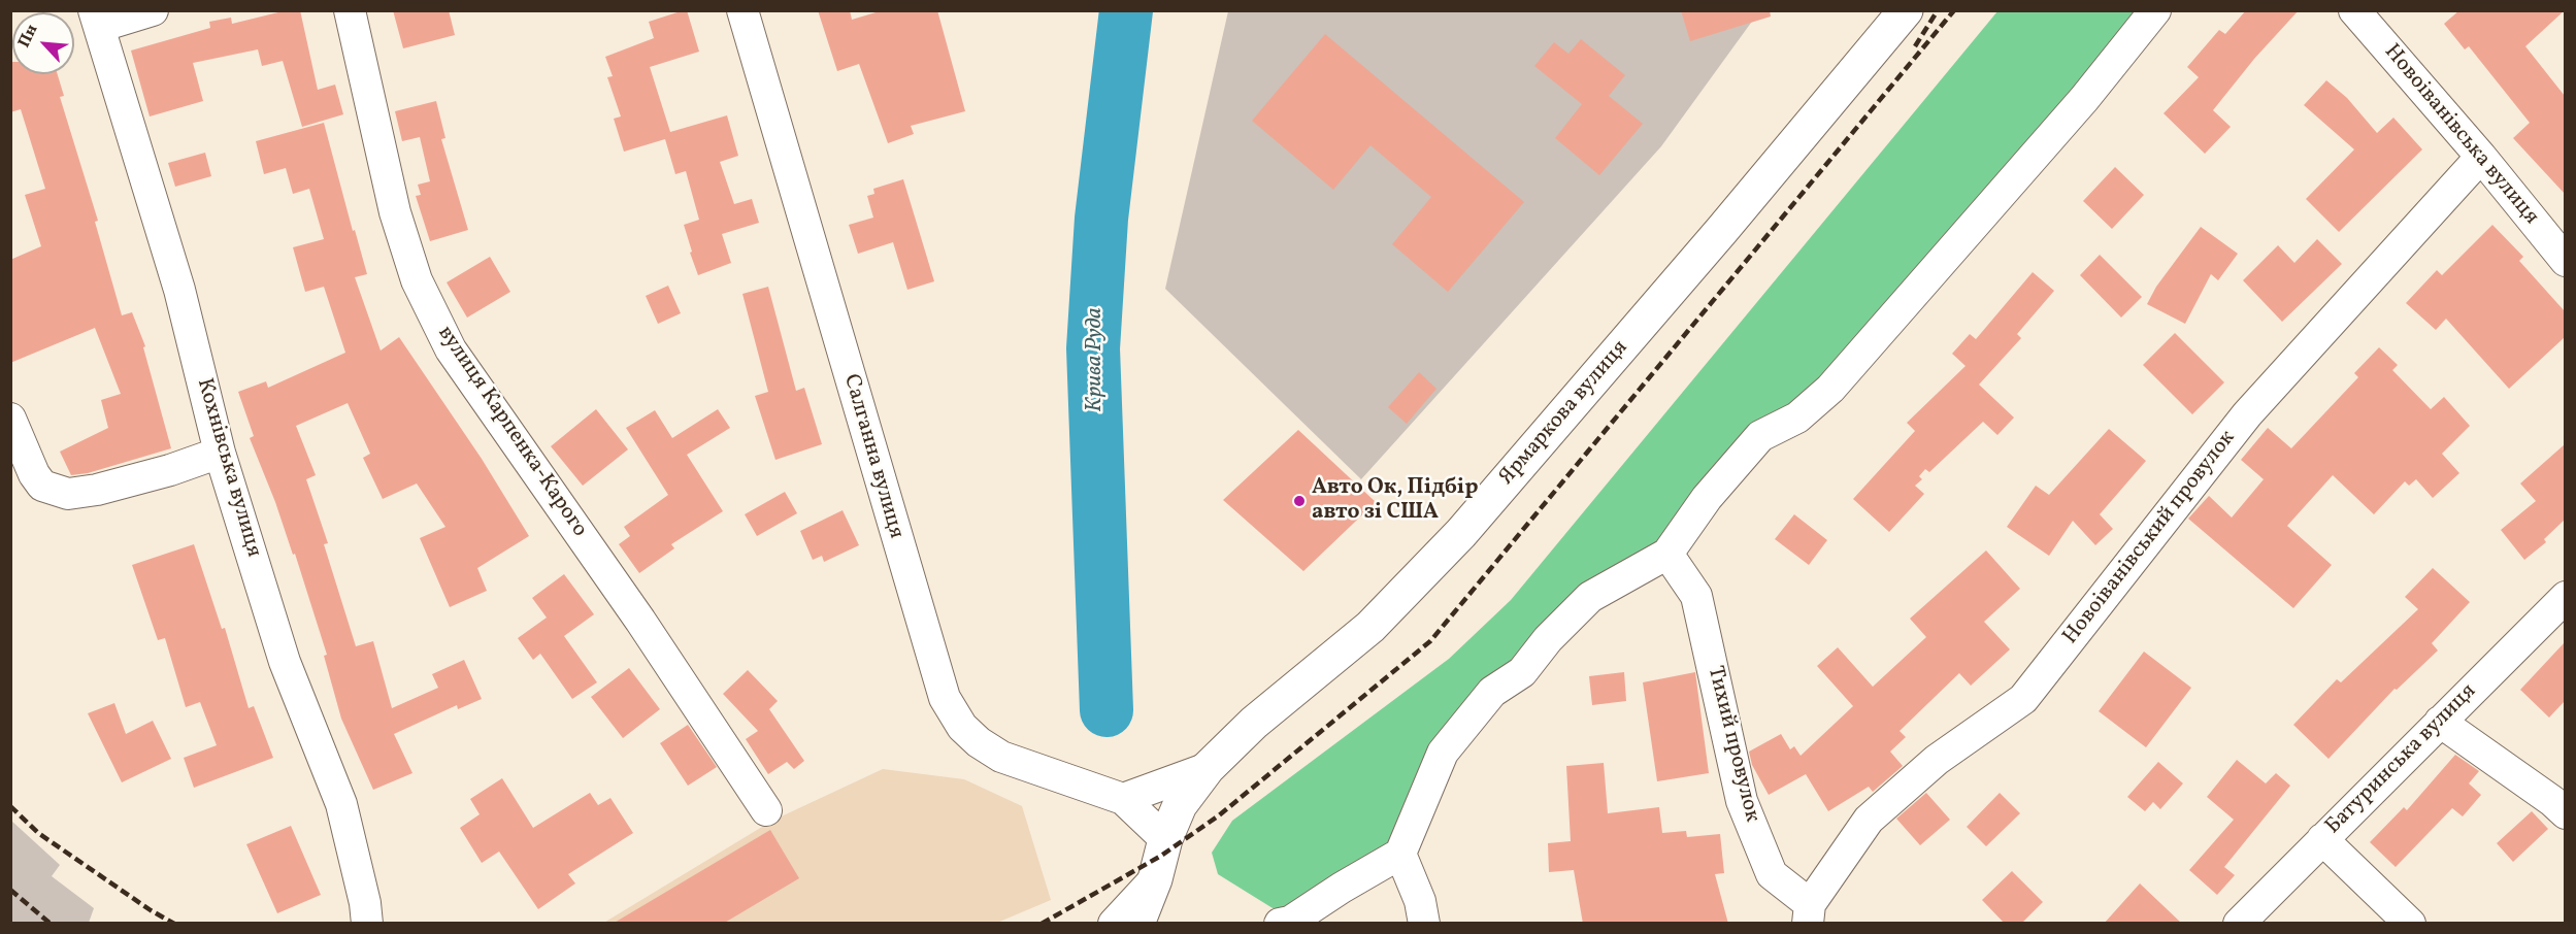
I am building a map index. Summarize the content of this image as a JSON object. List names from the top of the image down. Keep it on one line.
{"streets":{"main road":["Ярмаркова вулиця"],"street":["Новоіванівська вулиця","вулиця Карпенка-Карого","Салганна вулиця","Кохнівська вулиця","Новоіванівський провулок","Тихий провулок","Батуринська вулиця"]},"crossings":[["Новоіванівська вулиця","Новоіванівський провулок"],["Ярмаркова вулиця","Салганна вулиця"],["Новоіванівський провулок","Тихий провулок"]],"water":["Крива Руда"],"places":["Авто Ок, Підбір авто зі США"],"north":"top left"}
